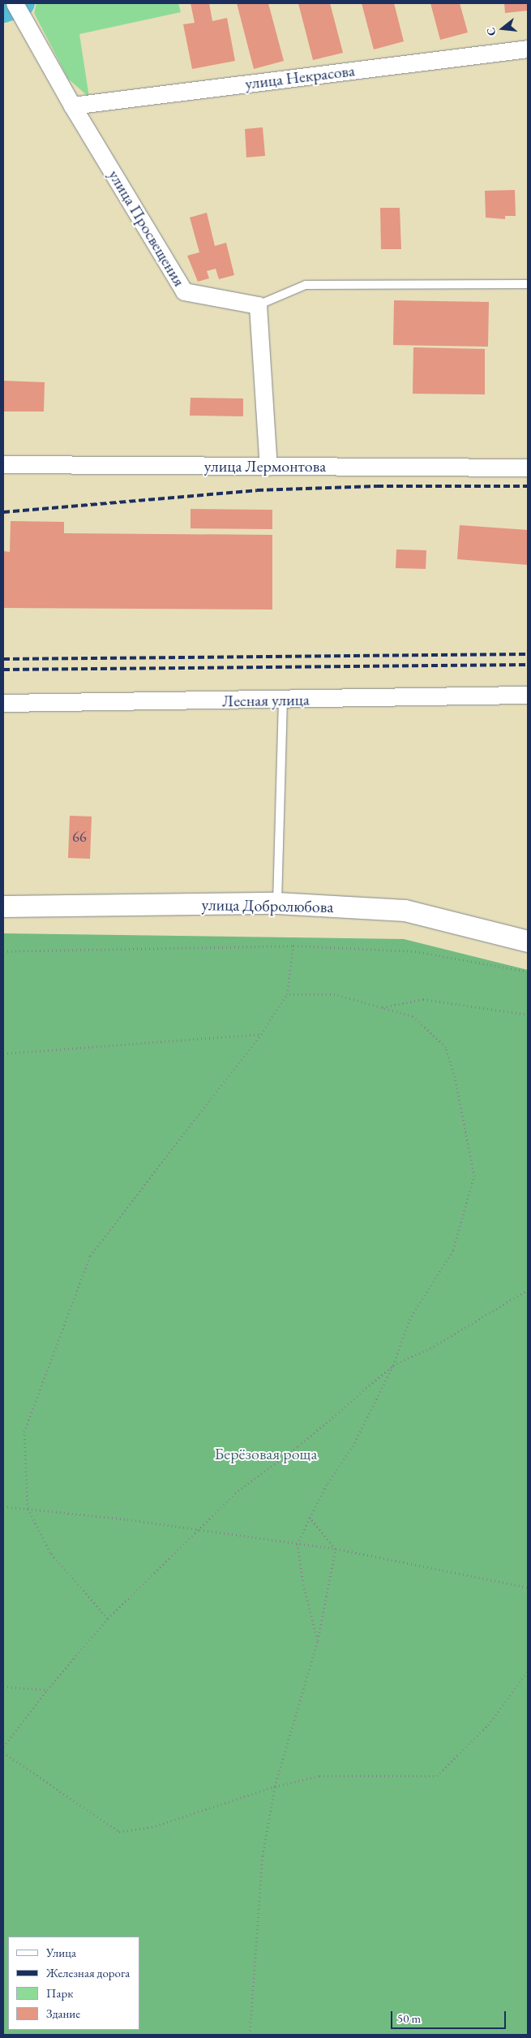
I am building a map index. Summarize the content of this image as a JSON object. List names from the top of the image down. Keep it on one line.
{"streets":{"street":["улица Некрасова","улица Просвещения","улица Лермонтова","Лесная улица","улица Добролюбова"]},"crossings":[["улица Некрасова","улица Просвещения"]],"parks":["Берёзовая роща"],"house_numbers":["66"],"legend":["Улица","Железная дорога","Парк","Здание"],"scale_bar":"50 m","north":"left"}
